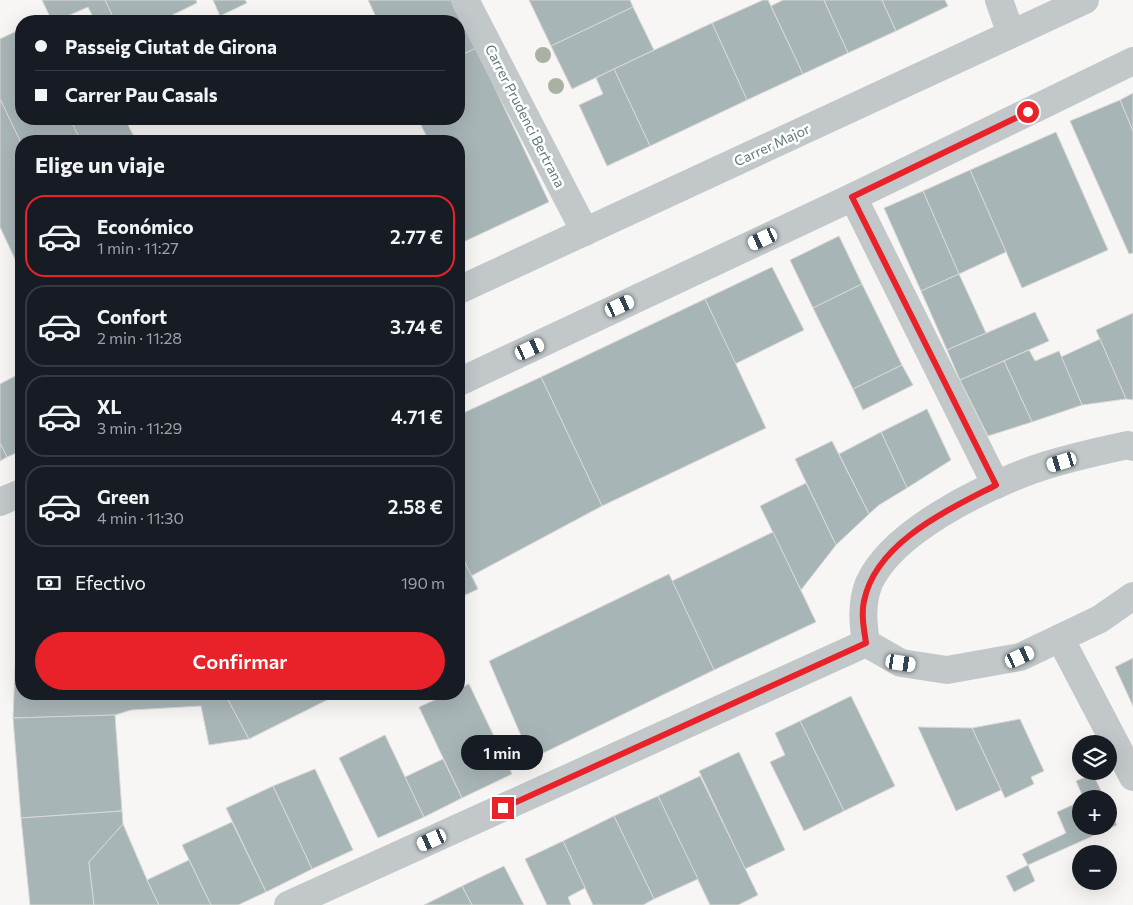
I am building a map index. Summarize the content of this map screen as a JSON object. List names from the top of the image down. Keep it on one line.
{"streets":{"street":["Carrer Prudenci Bertrana","Carrer Major"]},"crossings":[["Carrer Prudenci Bertrana","Carrer Major"]],"page":{"banner":["Passeig Ciutat de Girona","Carrer Pau Casals"],"heading":"Elige un viaje","list":[{"name":"Económico","note":"1 min · 11:27","value":"2.77 €"},{"name":"Confort","note":"2 min · 11:28","value":"3.74 €"},{"name":"XL","note":"3 min · 11:29","value":"4.71 €"},{"name":"Green","note":"4 min · 11:30","value":"2.58 €"}],"pay":["Efectivo","190 m"],"buttons":"Confirmar","map_buttons":["+","−"],"bubble":"1 min"}}
